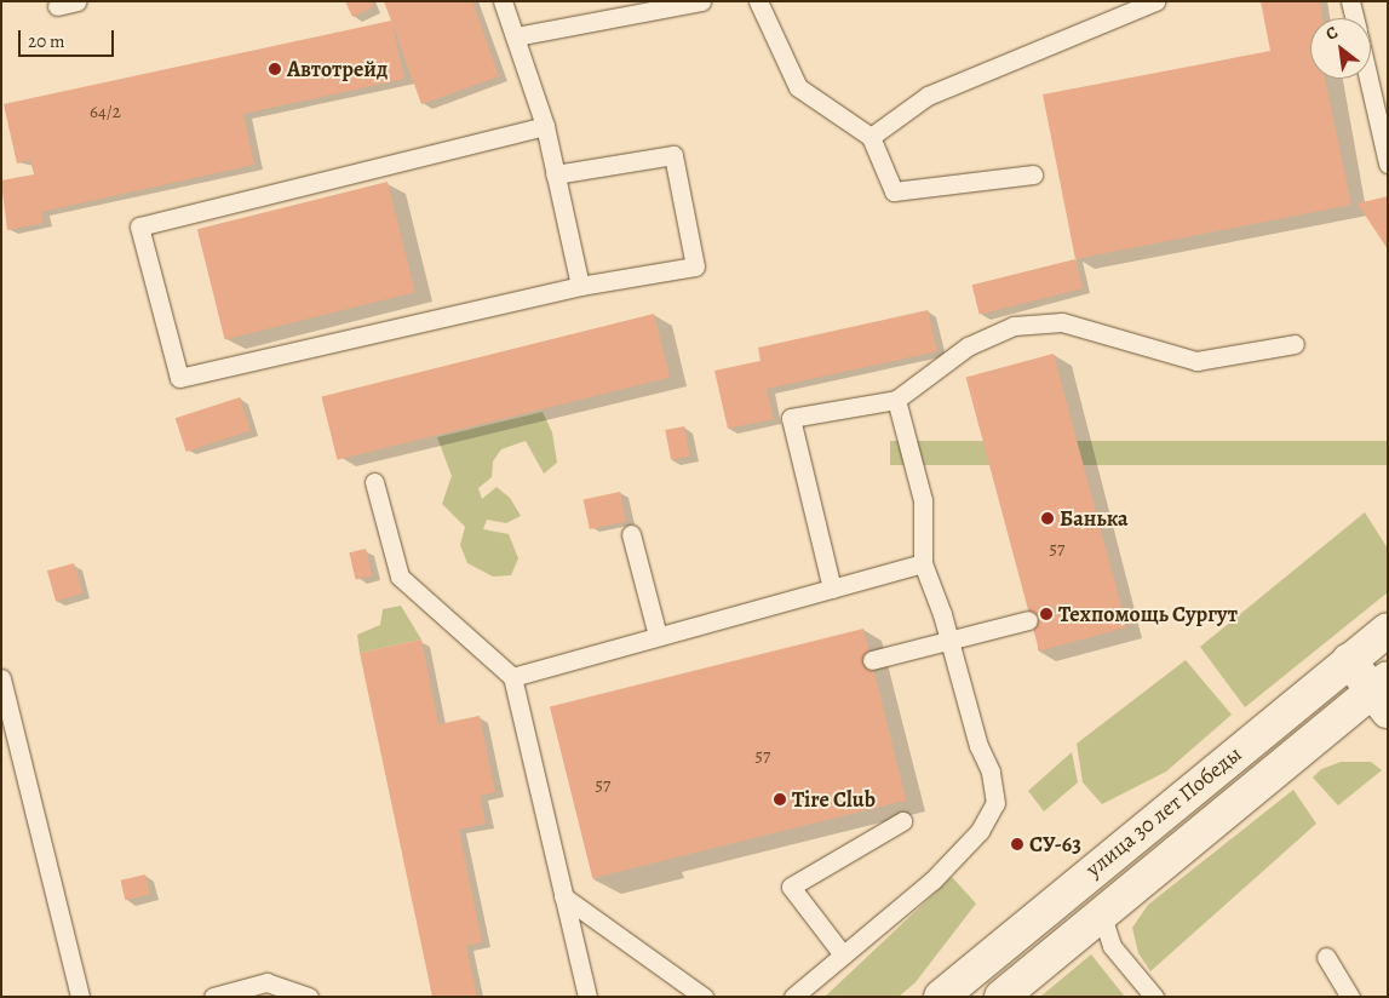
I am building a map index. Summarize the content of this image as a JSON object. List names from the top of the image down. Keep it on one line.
{"streets":{"main road":["улица 30 лет Победы"]},"places":["Автотрейд","Банька","Техпомощь Сургут","Tire Club","СУ-63"],"house_numbers":["64/2","57","57","57"],"scale_bar":"20 m","north":"top left"}
